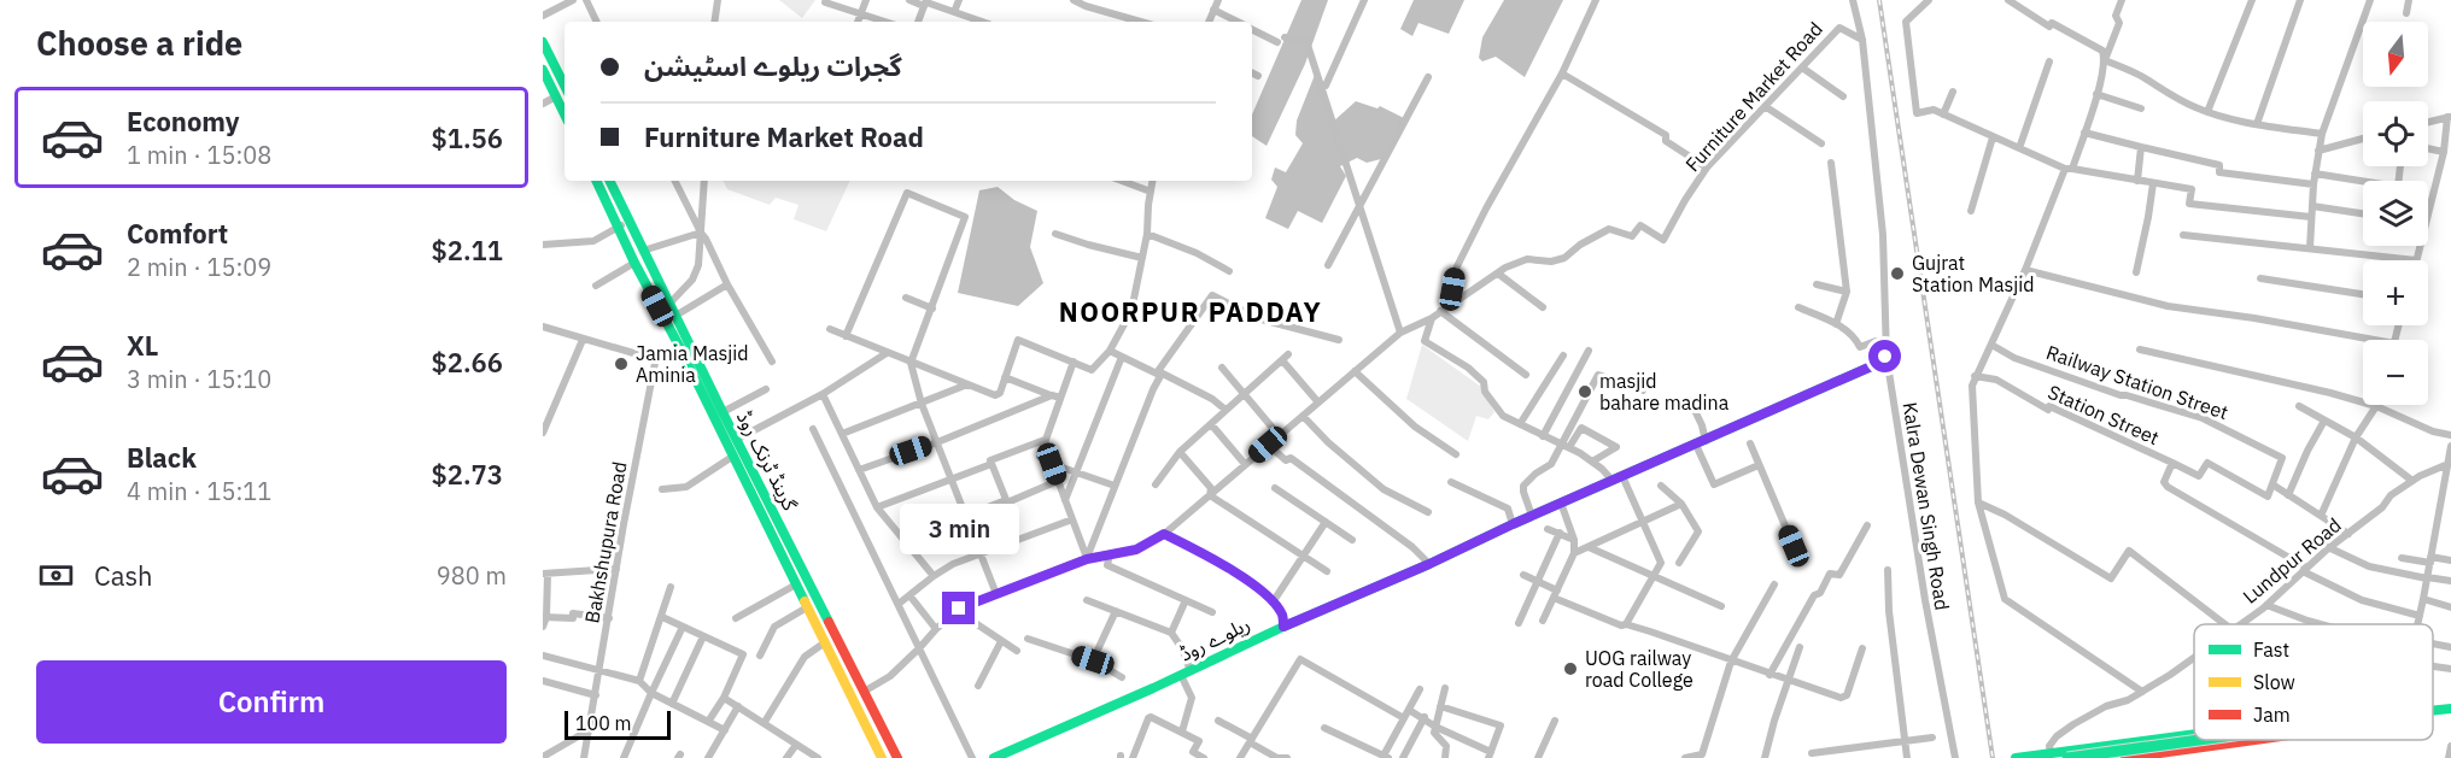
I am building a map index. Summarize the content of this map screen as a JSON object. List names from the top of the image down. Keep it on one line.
{"streets":{"main road":["گرینڈ ٹرنک روڈ","ریلوے روڈ"],"street":["Furniture Market Road","Railway Station Street","Station Street","Kalra Dewan Singh Road","Bakhshupura Road","Lundpur Road"]},"crossings":[["Furniture Market Road","گرینڈ ٹرنک روڈ"],["Furniture Market Road","Kalra Dewan Singh Road"],["Station Street","Lundpur Road"],["Kalra Dewan Singh Road","ریلوے روڈ"]],"districts":["NOORPUR PADDAY"],"places":["Gujrat Station Masjid","Jamia Masjid Aminia","masjid bahare madina","UOG railway road College"],"legend":["Fast","Slow","Jam"],"scale_bar":"100 m","north":"bottom","page":{"heading":"Choose a ride","map_buttons":["+","−"],"banner":["گجرات ریلوے اسٹیشن","Furniture Market Road"],"list":[{"name":"Economy","note":"1 min · 15:08","value":"$1.56"},{"name":"Comfort","note":"2 min · 15:09","value":"$2.11"},{"name":"XL","note":"3 min · 15:10","value":"$2.66"},{"name":"Black","note":"4 min · 15:11","value":"$2.73"}],"bubble":"3 min","pay":["Cash","980 m"],"buttons":"Confirm","scale":"100 m"}}
